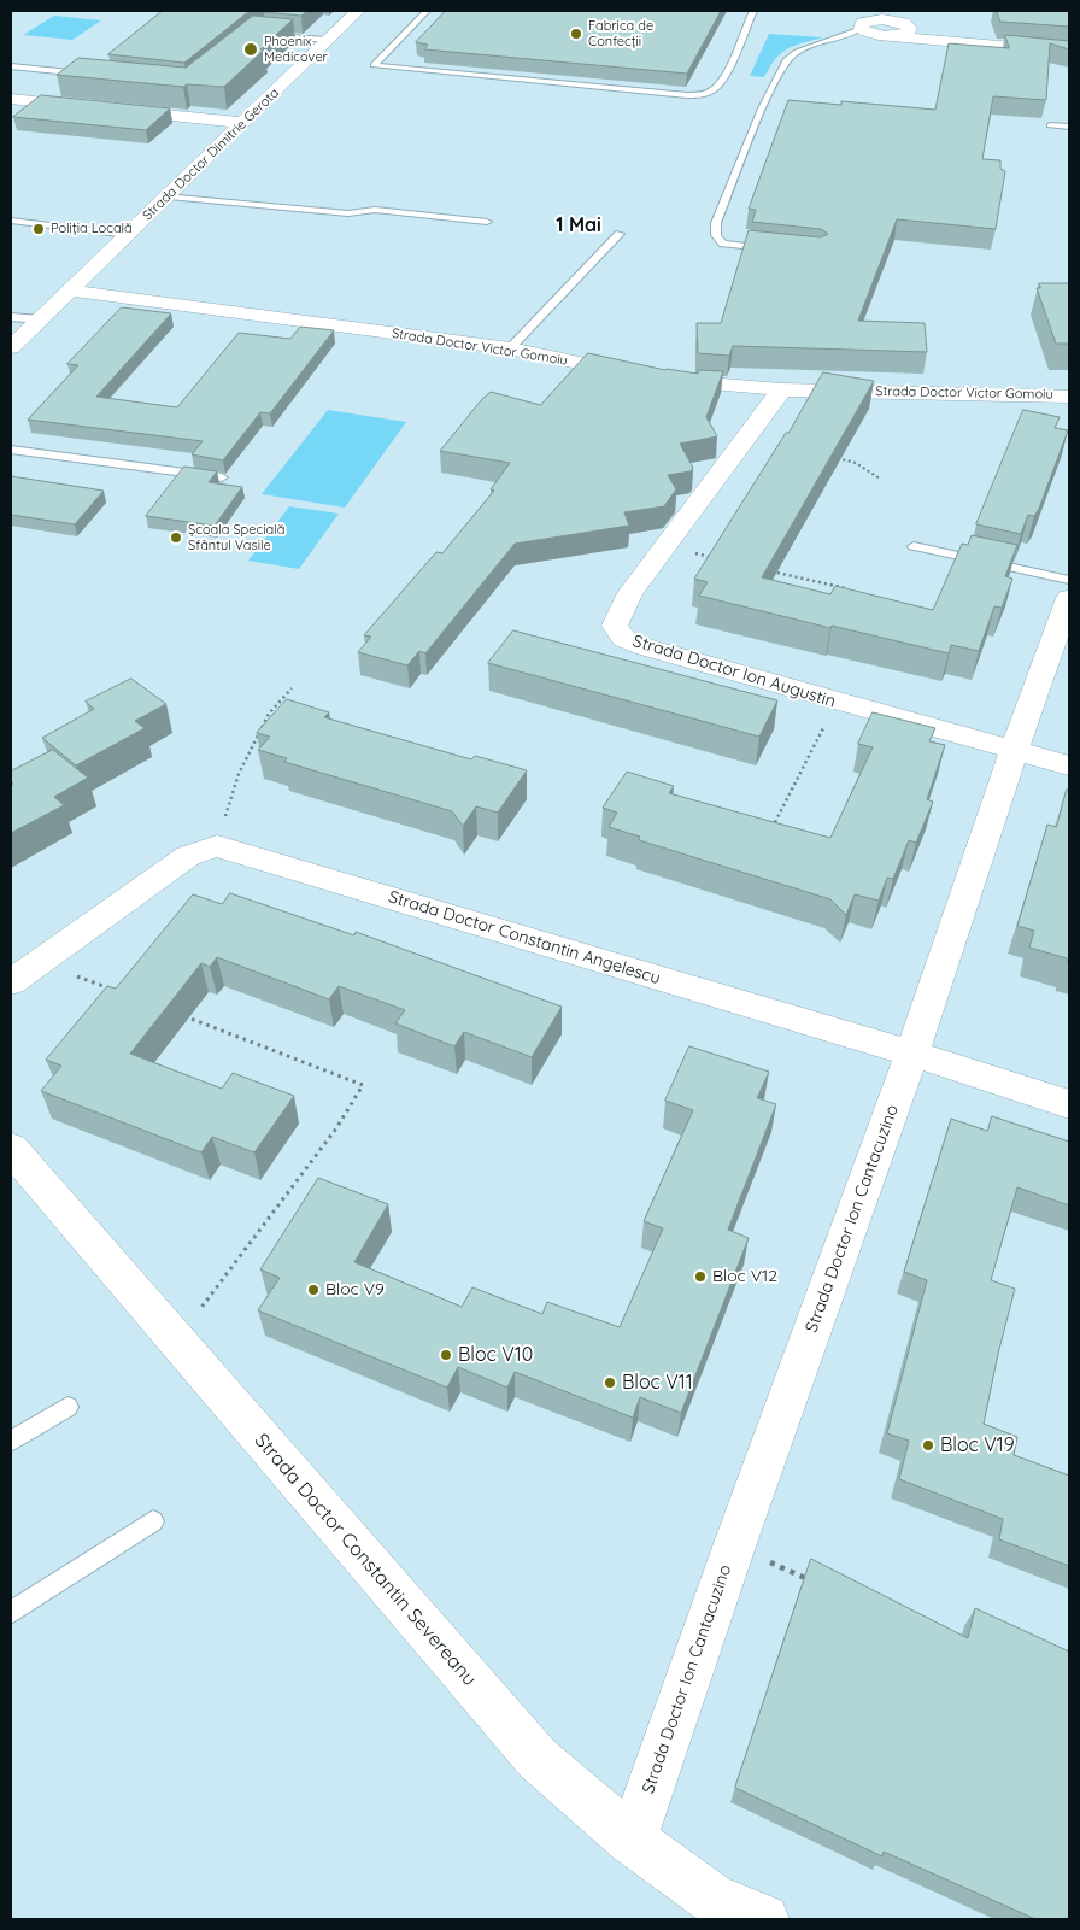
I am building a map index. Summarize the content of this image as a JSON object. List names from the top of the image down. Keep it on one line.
{"streets":{"street":["Strada Doctor Dimitrie Gerota","Strada Doctor Victor Gomoiu","Strada Doctor Ion Augustin","Strada Doctor Constantin Angelescu","Strada Doctor Ion Cantacuzino","Strada Doctor Constantin Severeanu"]},"crossings":[["Strada Doctor Dimitrie Gerota","Strada Doctor Victor Gomoiu"],["Strada Doctor Victor Gomoiu","Strada Doctor Ion Augustin"],["Strada Doctor Ion Augustin","Strada Doctor Ion Cantacuzino"],["Strada Doctor Constantin Angelescu","Strada Doctor Ion Cantacuzino"],["Strada Doctor Ion Cantacuzino","Strada Doctor Constantin Severeanu"]],"districts":["1 Mai"],"places":["Fabrica de Confecții","Phoenix Medicover","Poliția Locală","Școala Specială Sfântul Vasile","Bloc V12","Bloc V9","Bloc V10","Bloc V11","Bloc V19"]}
